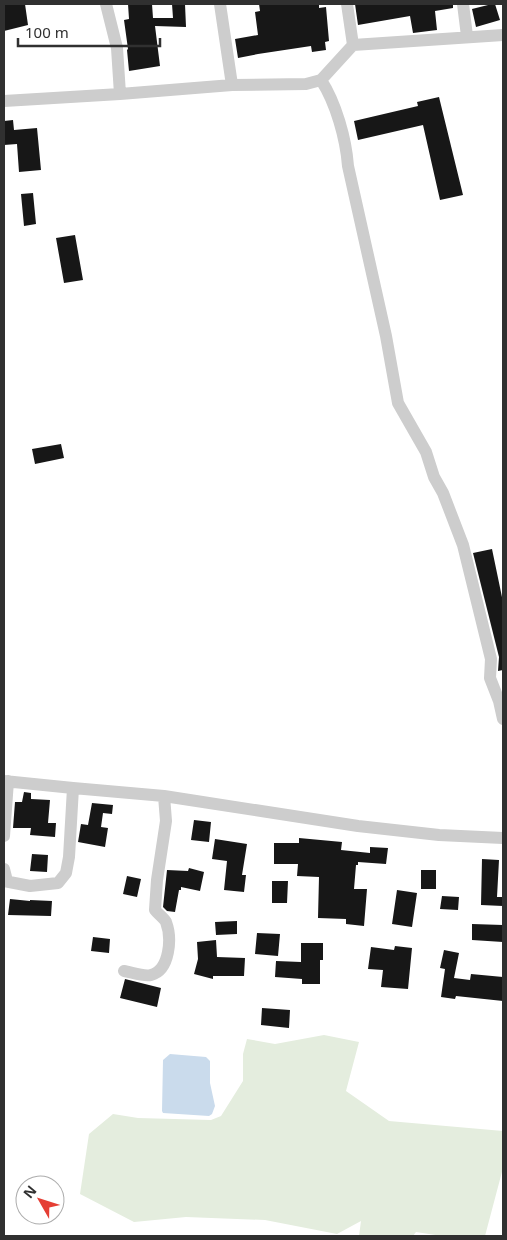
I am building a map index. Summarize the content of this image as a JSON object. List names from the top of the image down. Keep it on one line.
{"scale_bar":"100 m","north":"top left"}
